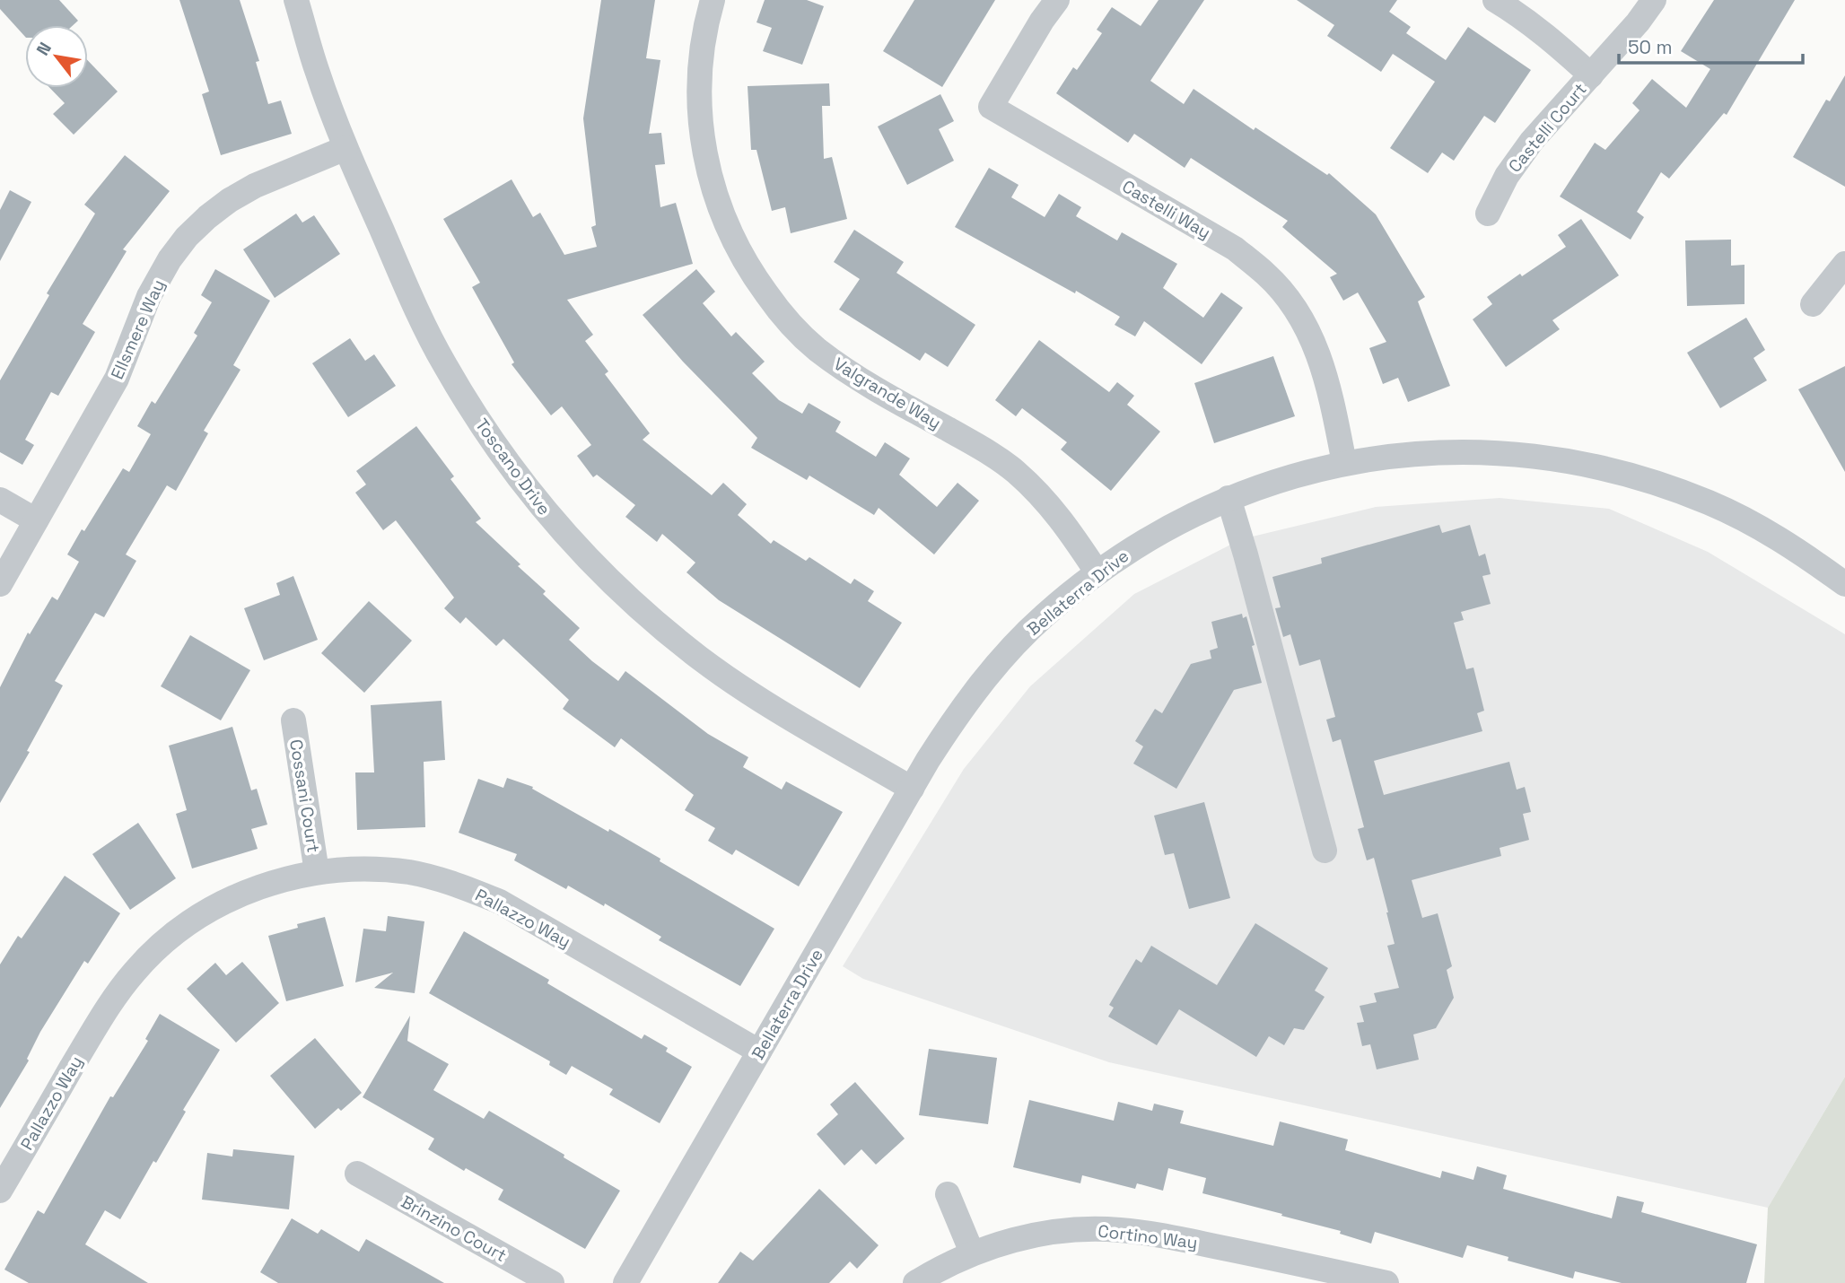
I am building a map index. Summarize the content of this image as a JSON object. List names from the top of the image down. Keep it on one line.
{"streets":{"street":["Castelli Court","Castelli Way","Ellsmere Way","Valgrande Way","Toscano Drive","Bellaterra Drive","Cossani Court","Pallazzo Way","Brinzino Court","Cortino Way"]},"crossings":[["Castelli Way","Bellaterra Drive"],["Ellsmere Way","Toscano Drive"],["Valgrande Way","Bellaterra Drive"],["Toscano Drive","Bellaterra Drive"],["Bellaterra Drive","Pallazzo Way"],["Cossani Court","Pallazzo Way"]],"scale_bar":"50 m","north":"top left"}
